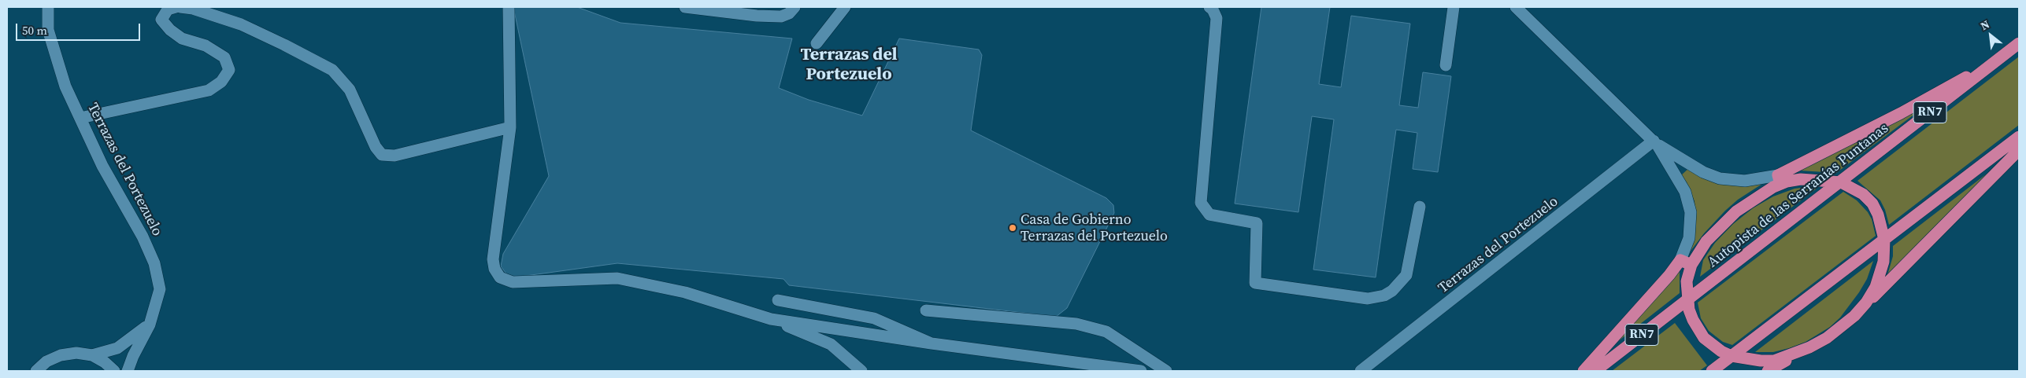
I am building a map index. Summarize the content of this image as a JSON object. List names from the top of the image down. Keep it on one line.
{"streets":{"highway":["RN7","Autopista de las Serranías Puntanas"],"street":["Terrazas del Portezuelo"]},"districts":["Terrazas del Portezuelo"],"places":["Casa de Gobierno Terrazas del Portezuelo"],"scale_bar":"50 m","north":"top left"}
